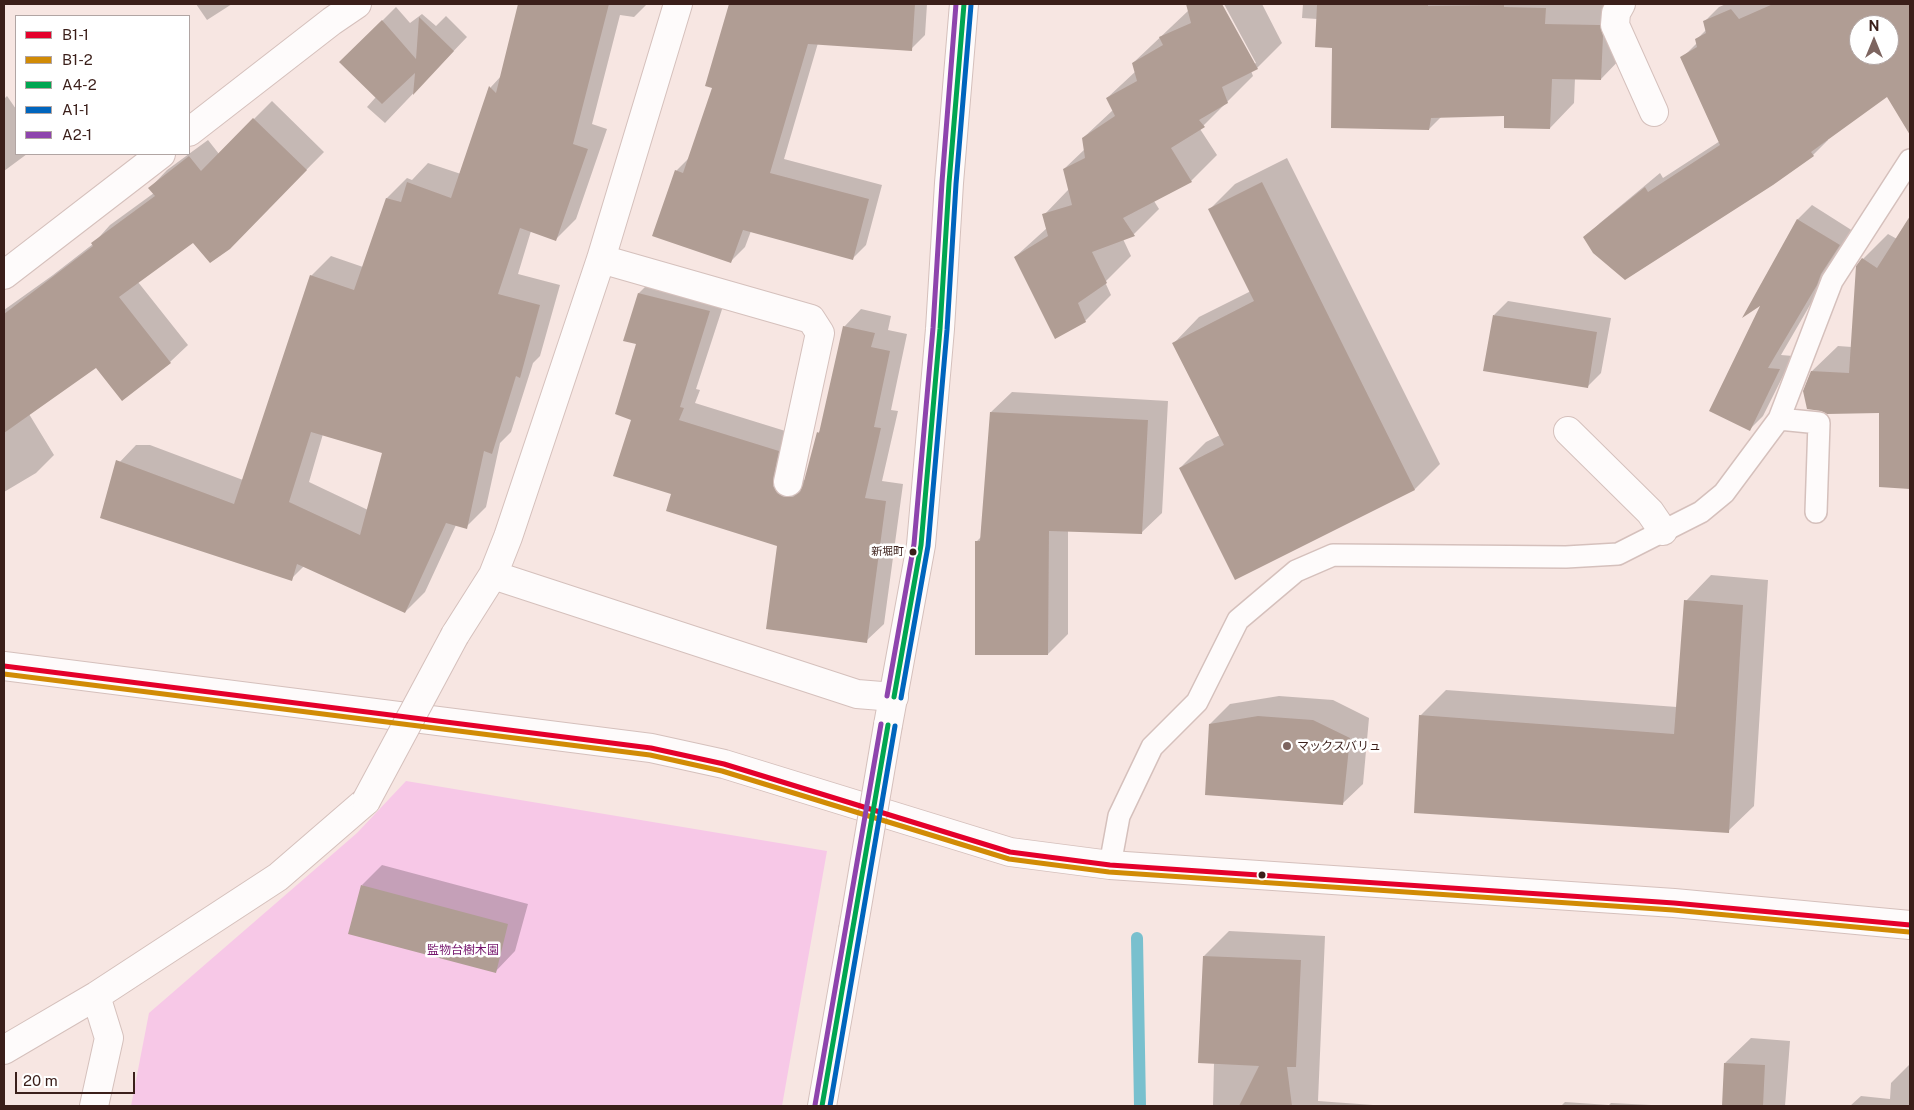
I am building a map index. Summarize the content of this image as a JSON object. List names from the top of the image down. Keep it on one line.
{"parks":["監物台樹木園"],"places":["新堀町","マックスバリュ"],"lines":["transit line A4-2","transit line A2-1","transit line A1-1","transit line B1-1","transit line B1-2"],"legend":["B1-1","B1-2","A4-2","A1-1","A2-1"],"scale_bar":"20 m","north":"top"}
